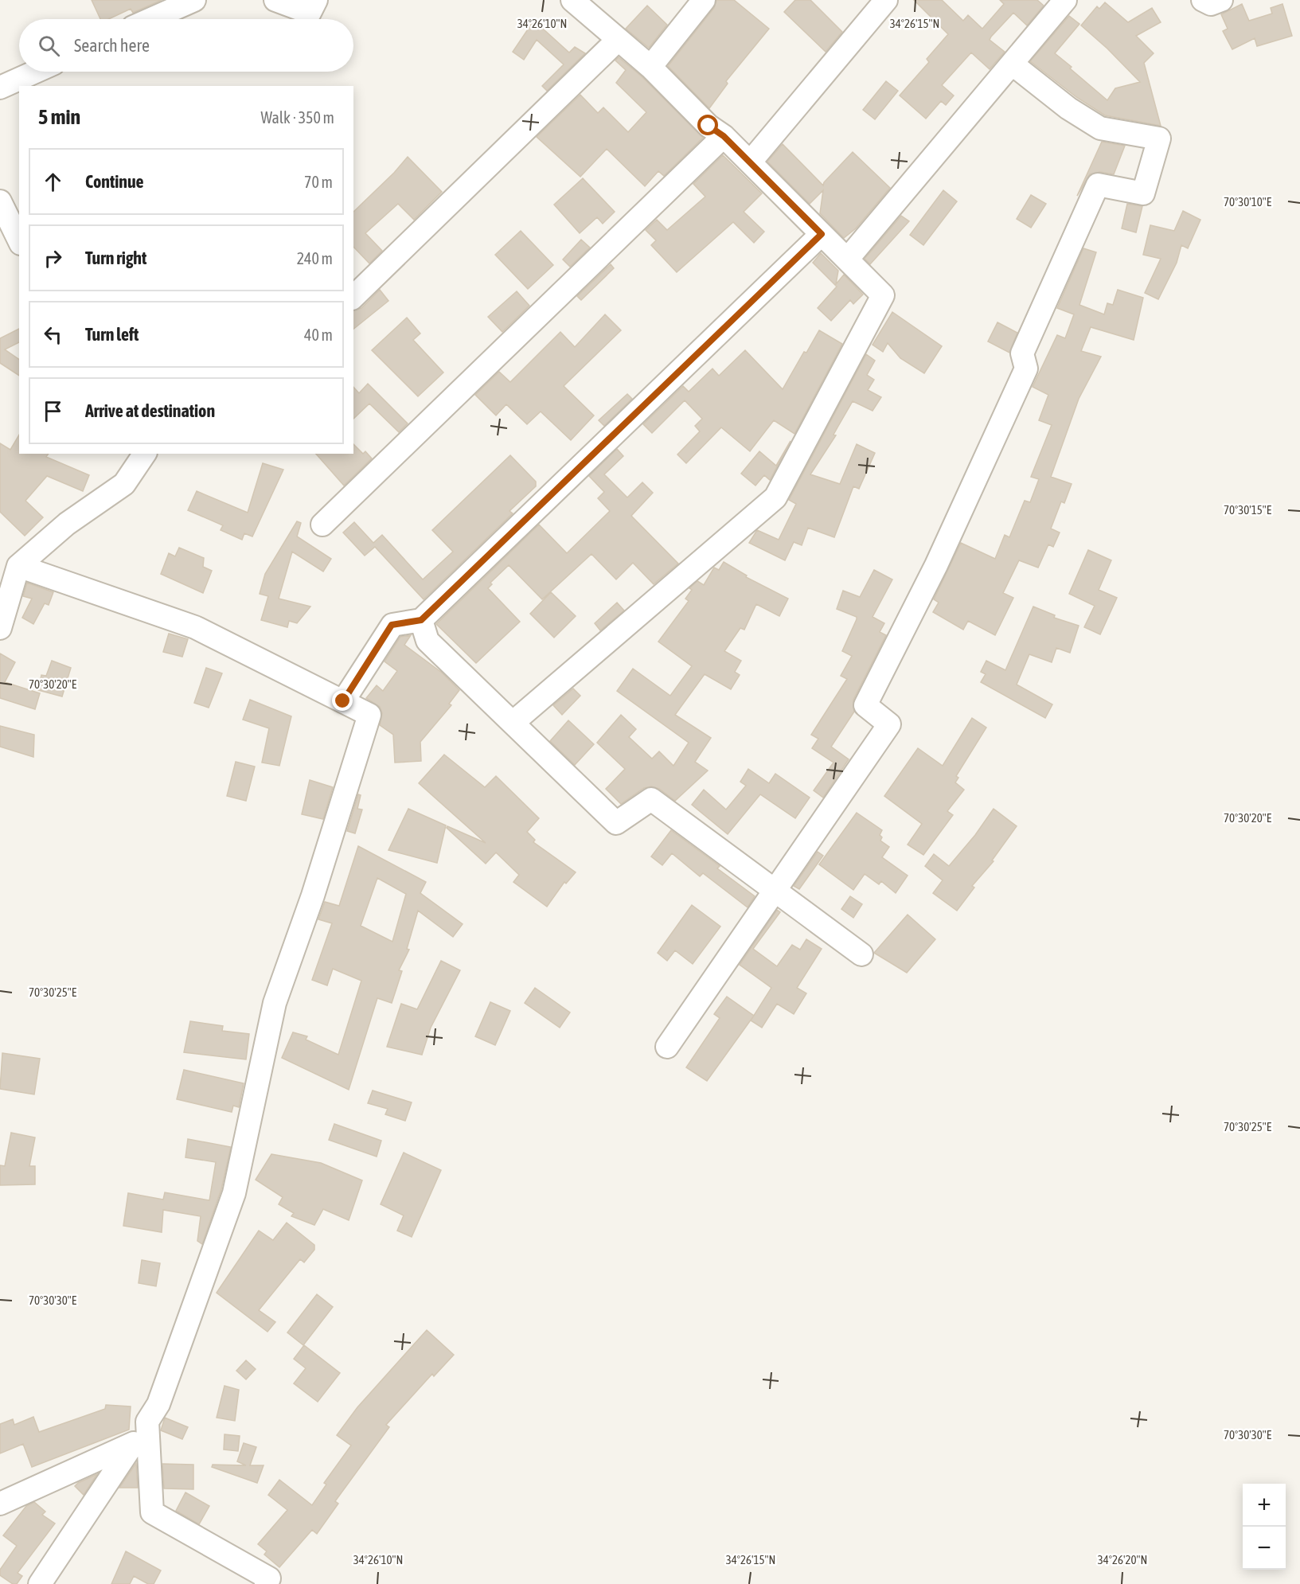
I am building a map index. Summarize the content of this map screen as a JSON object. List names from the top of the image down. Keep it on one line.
{"page":{"search":"Search here","heading":["5 min","Walk · 350 m"],"list":[["Continue","70 m"],["Turn right","240 m"],["Turn left","40 m"],"Arrive at destination"],"map_buttons":["+","−"]},"coordinates":["34°26'10\"N","34°26'15\"N","70°30'10\"E","70°30'15\"E","70°30'20\"E","70°30'25\"E","70°30'30\"E","34°26'20\"N"]}
